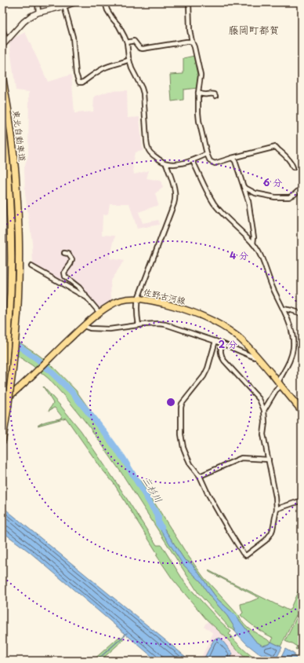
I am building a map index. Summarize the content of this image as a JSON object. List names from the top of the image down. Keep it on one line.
{"streets":{"highway":["東北自動車道"],"main road":["佐野古河線"]},"crossings":[["東北自動車道","佐野古河線"]],"districts":["藤岡町都賀"],"water":["三杉川"],"rings":["6 分","4 分","2 分"]}
